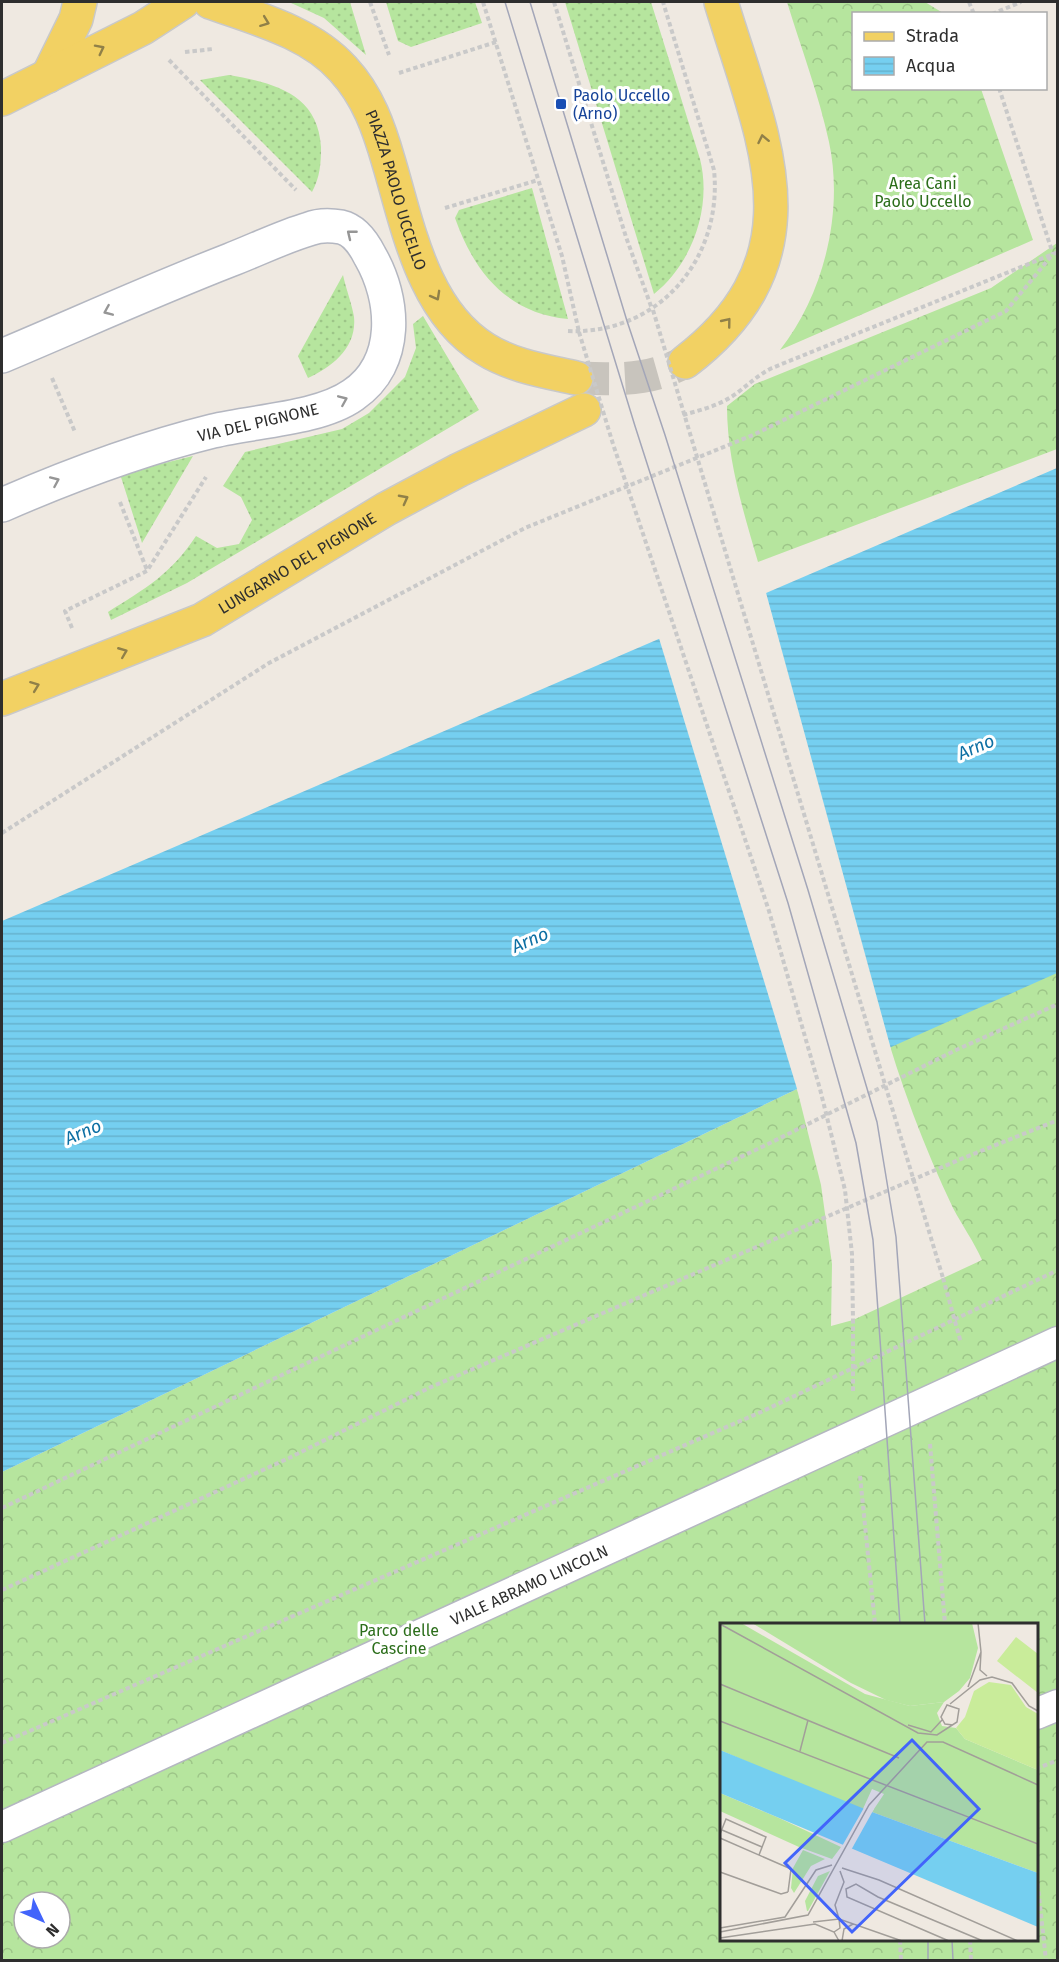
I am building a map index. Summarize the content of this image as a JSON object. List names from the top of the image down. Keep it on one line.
{"streets":{"main road":["PIAZZA PAOLO UCCELLO","LUNGARNO DEL PIGNONE"],"street":["VIA DEL PIGNONE","VIALE ABRAMO LINCOLN"]},"one_way":["PIAZZA PAOLO UCCELLO","LUNGARNO DEL PIGNONE"],"water":["Arno"],"parks":["Area Cani Paolo Uccello","Parco delle Cascine"],"places":{"transit":["Paolo Uccello (Arno)"]},"legend":["Strada","Acqua"],"north":"bottom right"}
